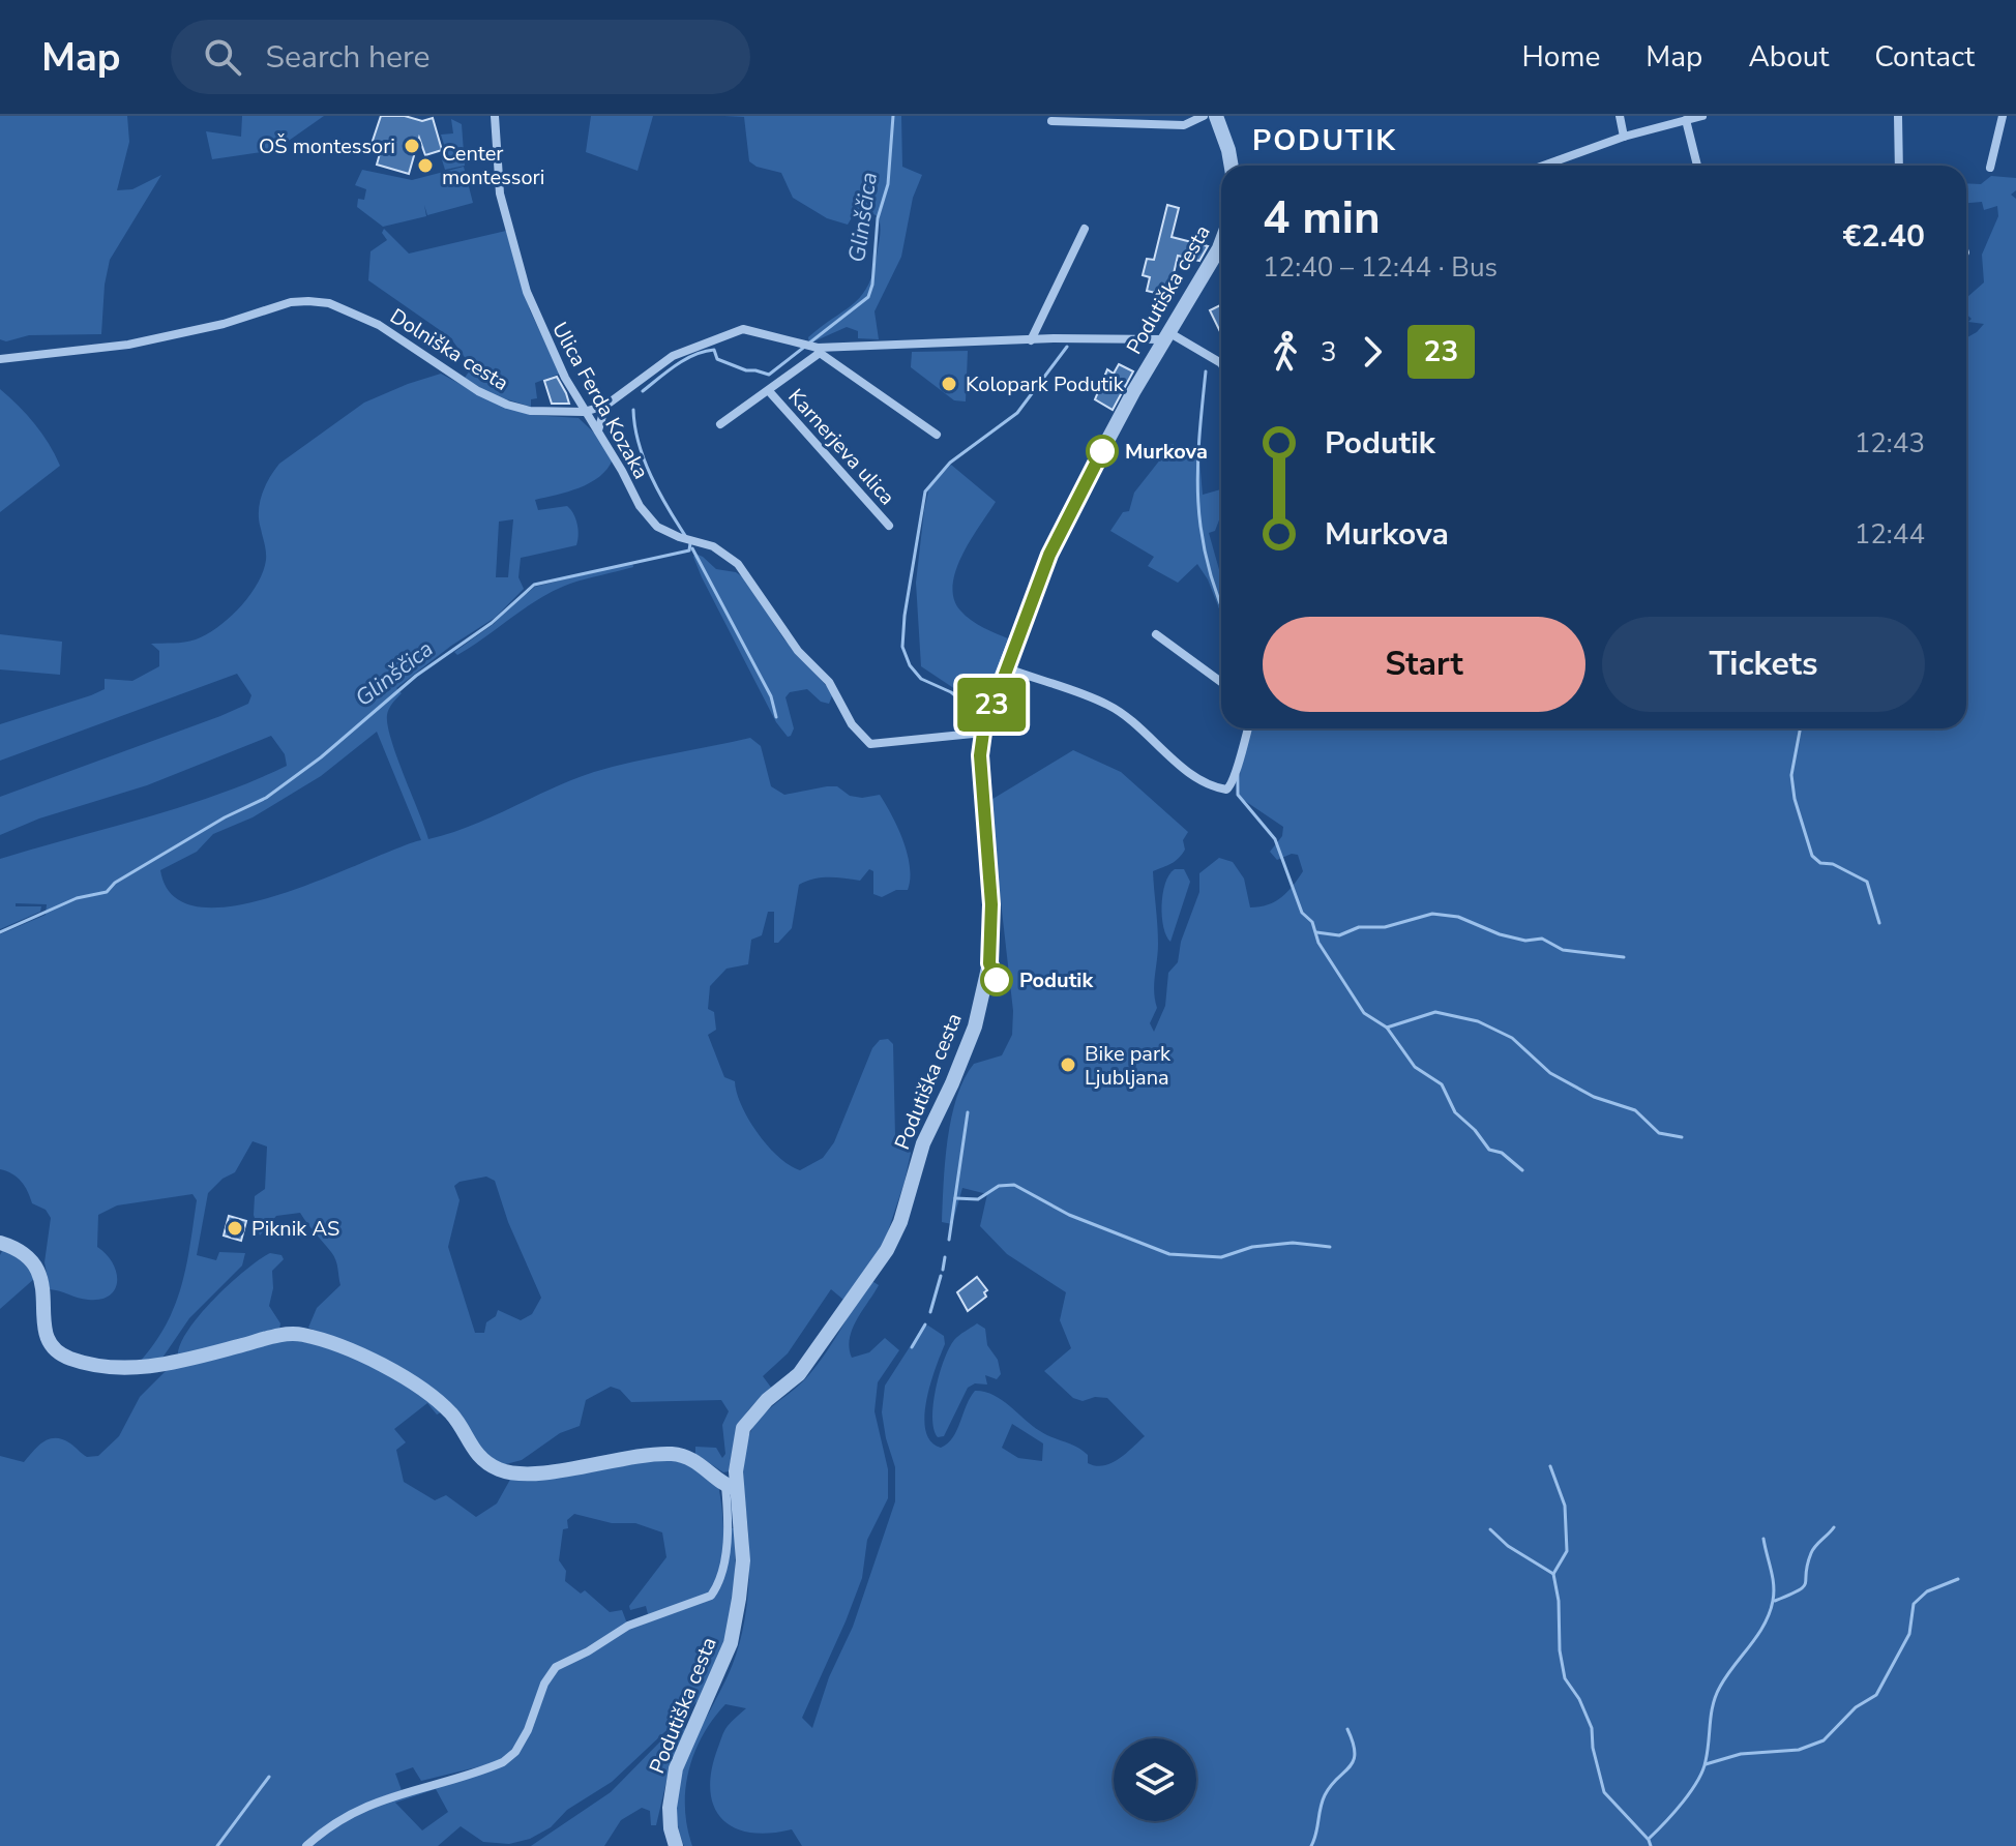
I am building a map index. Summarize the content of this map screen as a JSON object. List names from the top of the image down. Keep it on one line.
{"streets":{"street":["Podutiška cesta","Dolniška cesta","Ulica Ferda Kozaka","Karnerjeva ulica"]},"crossings":[["Podutiška cesta","Dolniška cesta"],["Podutiška cesta","Ulica Ferda Kozaka"],["Dolniška cesta","Ulica Ferda Kozaka"]],"districts":["PODUTIK"],"water":["Glinščica"],"places":["OŠ montessori","Center montessori","Kolopark Podutik","Murkova","Podutik","Bike park Ljubljana","Piknik AS"],"lines":["bus line 23"],"page":{"header":"Map","search":"Search here","nav":["Home","Map","About","Contact"],"on_map":"23","heading":["4 min","12:40 – 12:44 · Bus","€2.40"],"legs":["3","23"],"list":[{"name":"Podutik","value":"12:43"},{"name":"Murkova","value":"12:44"}],"buttons":["Start","Tickets"]}}
